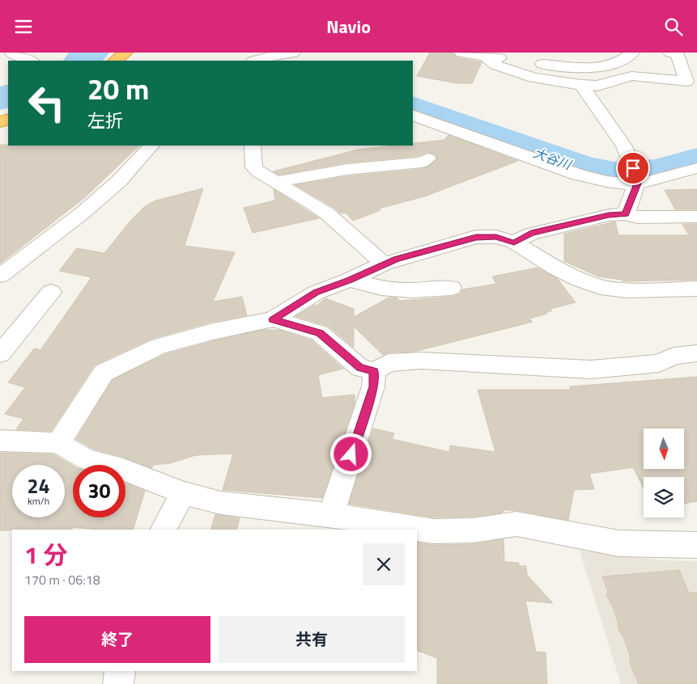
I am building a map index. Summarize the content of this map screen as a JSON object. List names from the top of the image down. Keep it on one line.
{"water":["大谷川"],"north":"bottom","page":{"header":"Navio","turn":["20 m","左折"],"speed":"24 km/h","limit":"30","heading":["1 分","170 m · 06:18"],"buttons":["終了","共有"]}}
